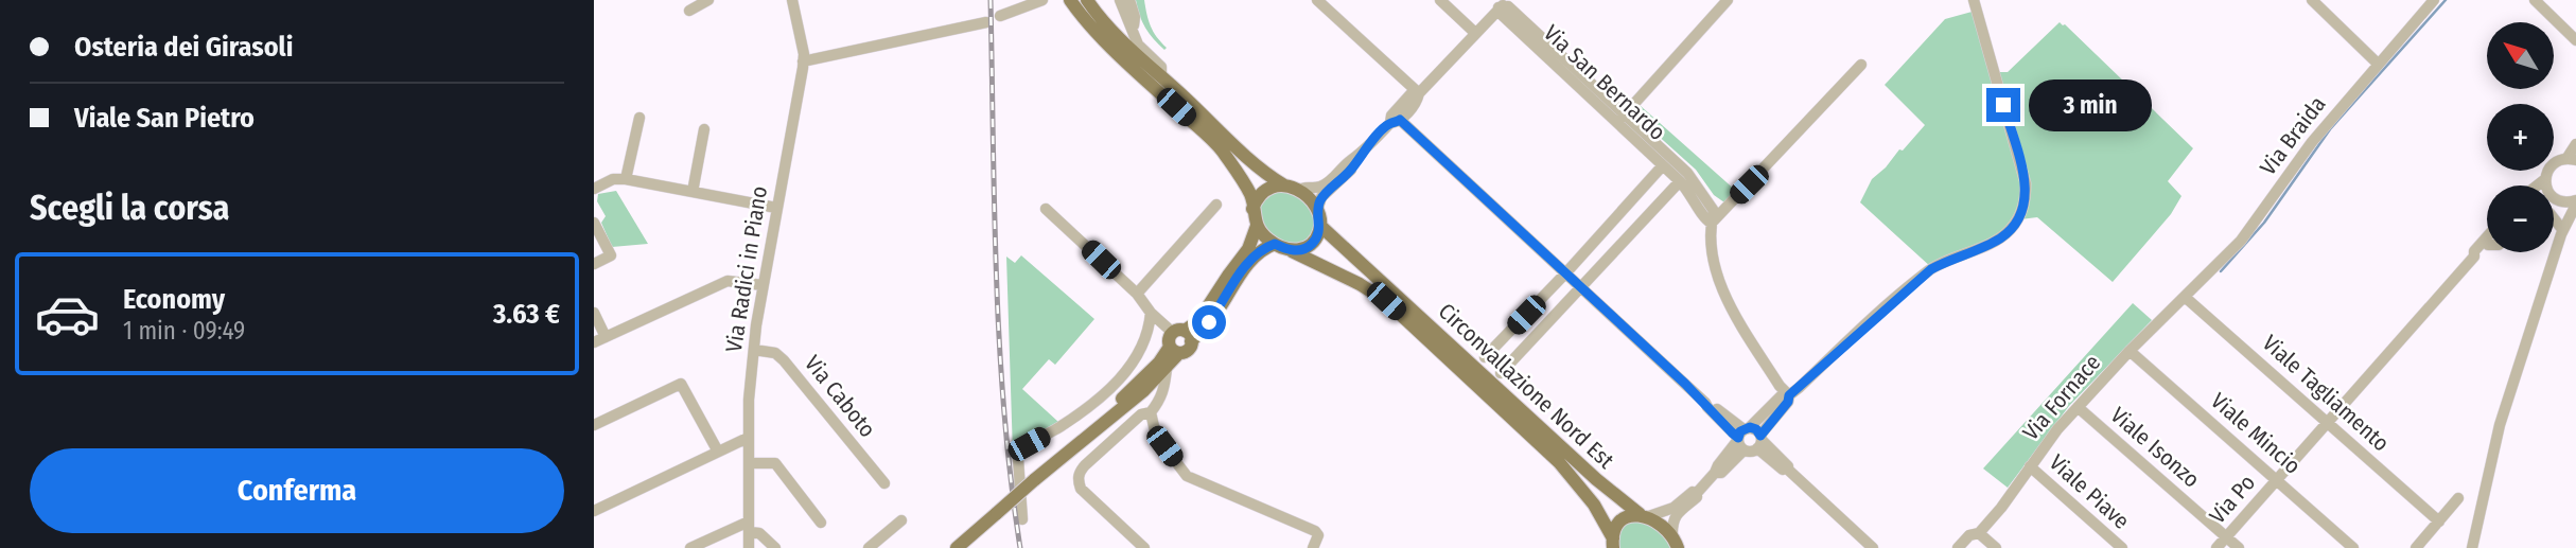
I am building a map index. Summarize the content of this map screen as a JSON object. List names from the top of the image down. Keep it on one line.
{"streets":{"main road":["Circonvallazione Nord Est"],"street":["Via San Bernardo","Via Braida","Via Radici in Piano","Viale Tagliamento","Via Caboto","Via Fornace","Viale Mincio","Viale Isonzo","Viale Piave","Via Po"]},"crossings":[["Via Braida","Viale Tagliamento"],["Via Braida","Via Fornace"],["Via Radici in Piano","Via Caboto"],["Viale Tagliamento","Via Fornace"],["Viale Tagliamento","Via Po"],["Via Fornace","Viale Mincio"],["Via Fornace","Viale Isonzo"],["Via Fornace","Viale Piave"],["Viale Mincio","Via Po"],["Viale Isonzo","Via Po"]],"north":"top left","page":{"banner":["Osteria dei Girasoli","Viale San Pietro"],"map_buttons":["+","−"],"bubble":"3 min","heading":"Scegli la corsa","list":[{"name":"Economy","note":"1 min · 09:49","value":"3.63 €"}],"buttons":"Conferma"}}
